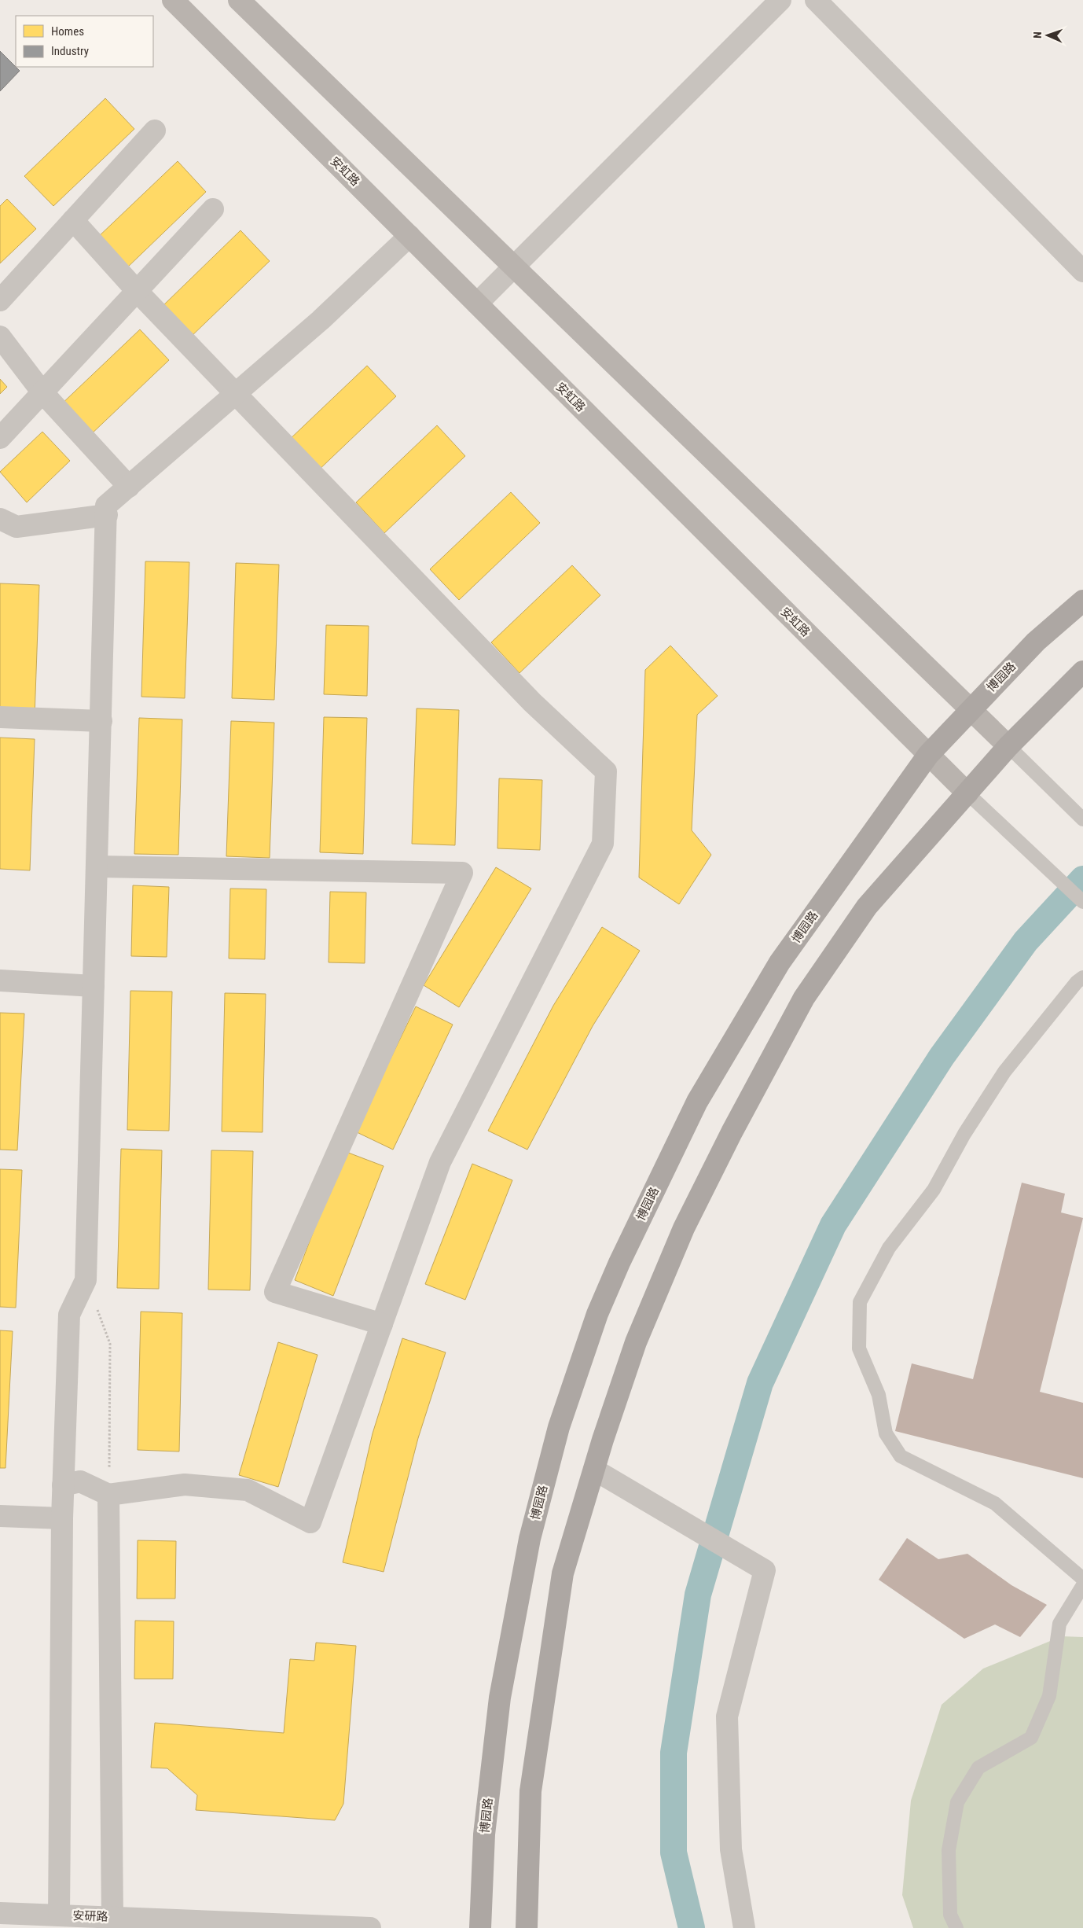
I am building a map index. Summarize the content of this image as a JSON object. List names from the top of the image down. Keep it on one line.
{"streets":{"main road":["安虹路","博园路"],"street":["安研路"]},"crossings":[["安虹路","博园路"]],"legend":["Homes","Industry"],"north":"left"}
